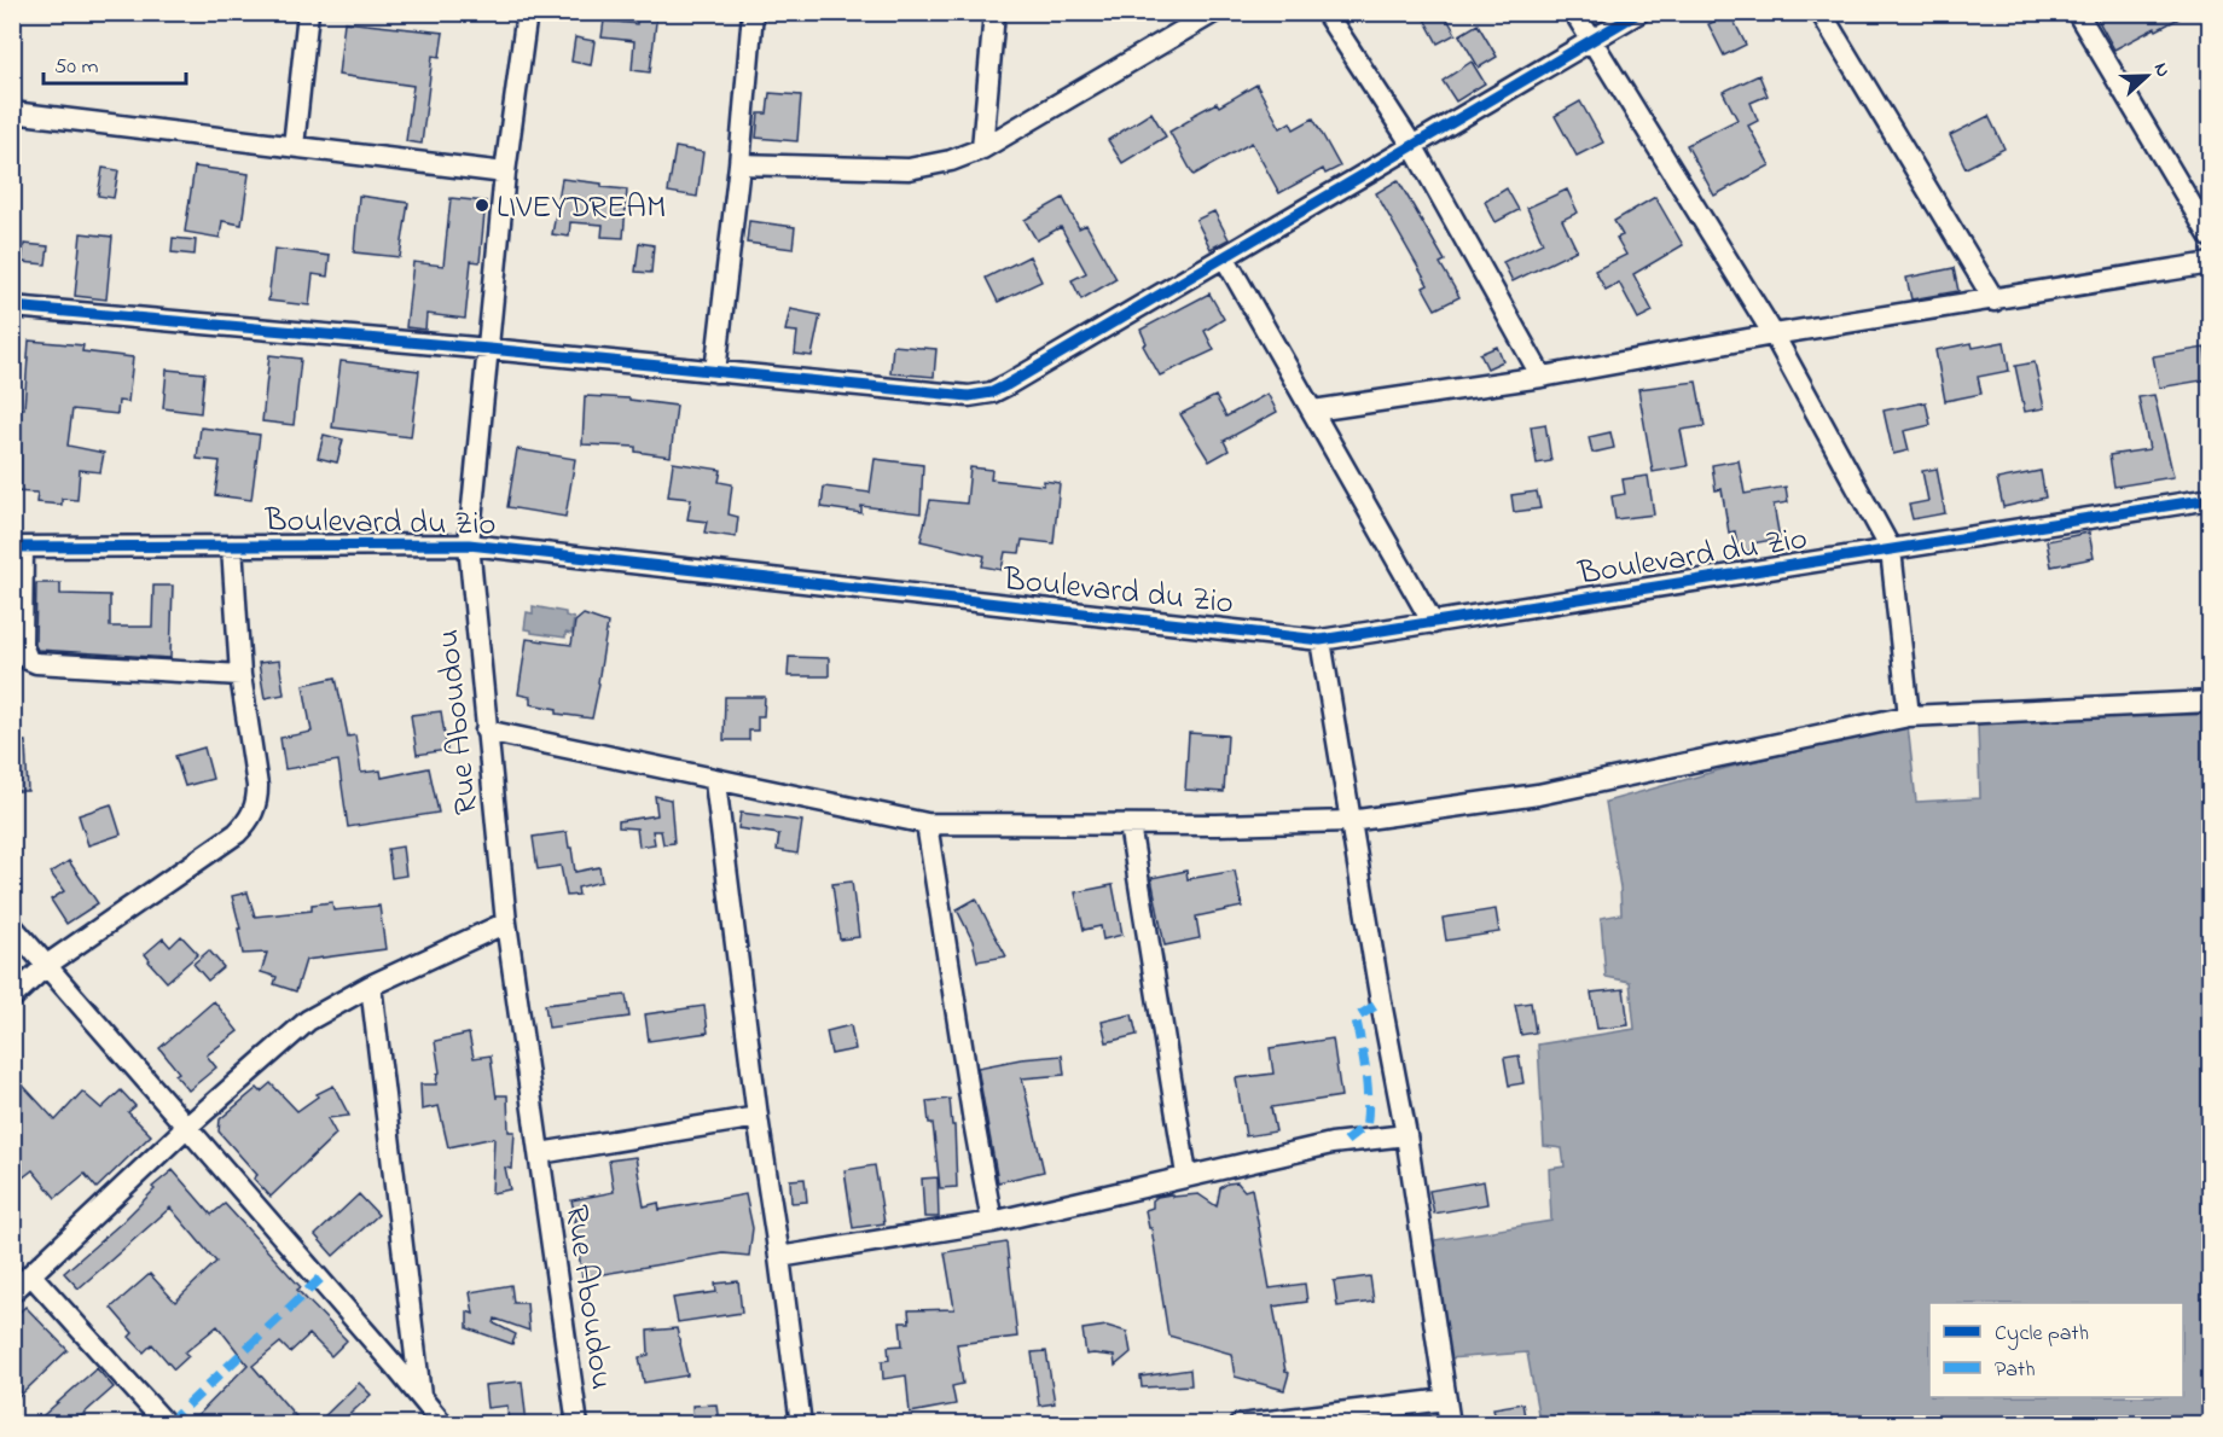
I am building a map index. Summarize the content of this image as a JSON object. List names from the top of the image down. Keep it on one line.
{"streets":{"street":["Boulevard du Zio","Rue Aboudou"]},"crossings":[["Boulevard du Zio","Rue Aboudou"]],"places":["LIVEYDREAM"],"legend":["Cycle path","Path"],"scale_bar":"50 m","north":"right"}
